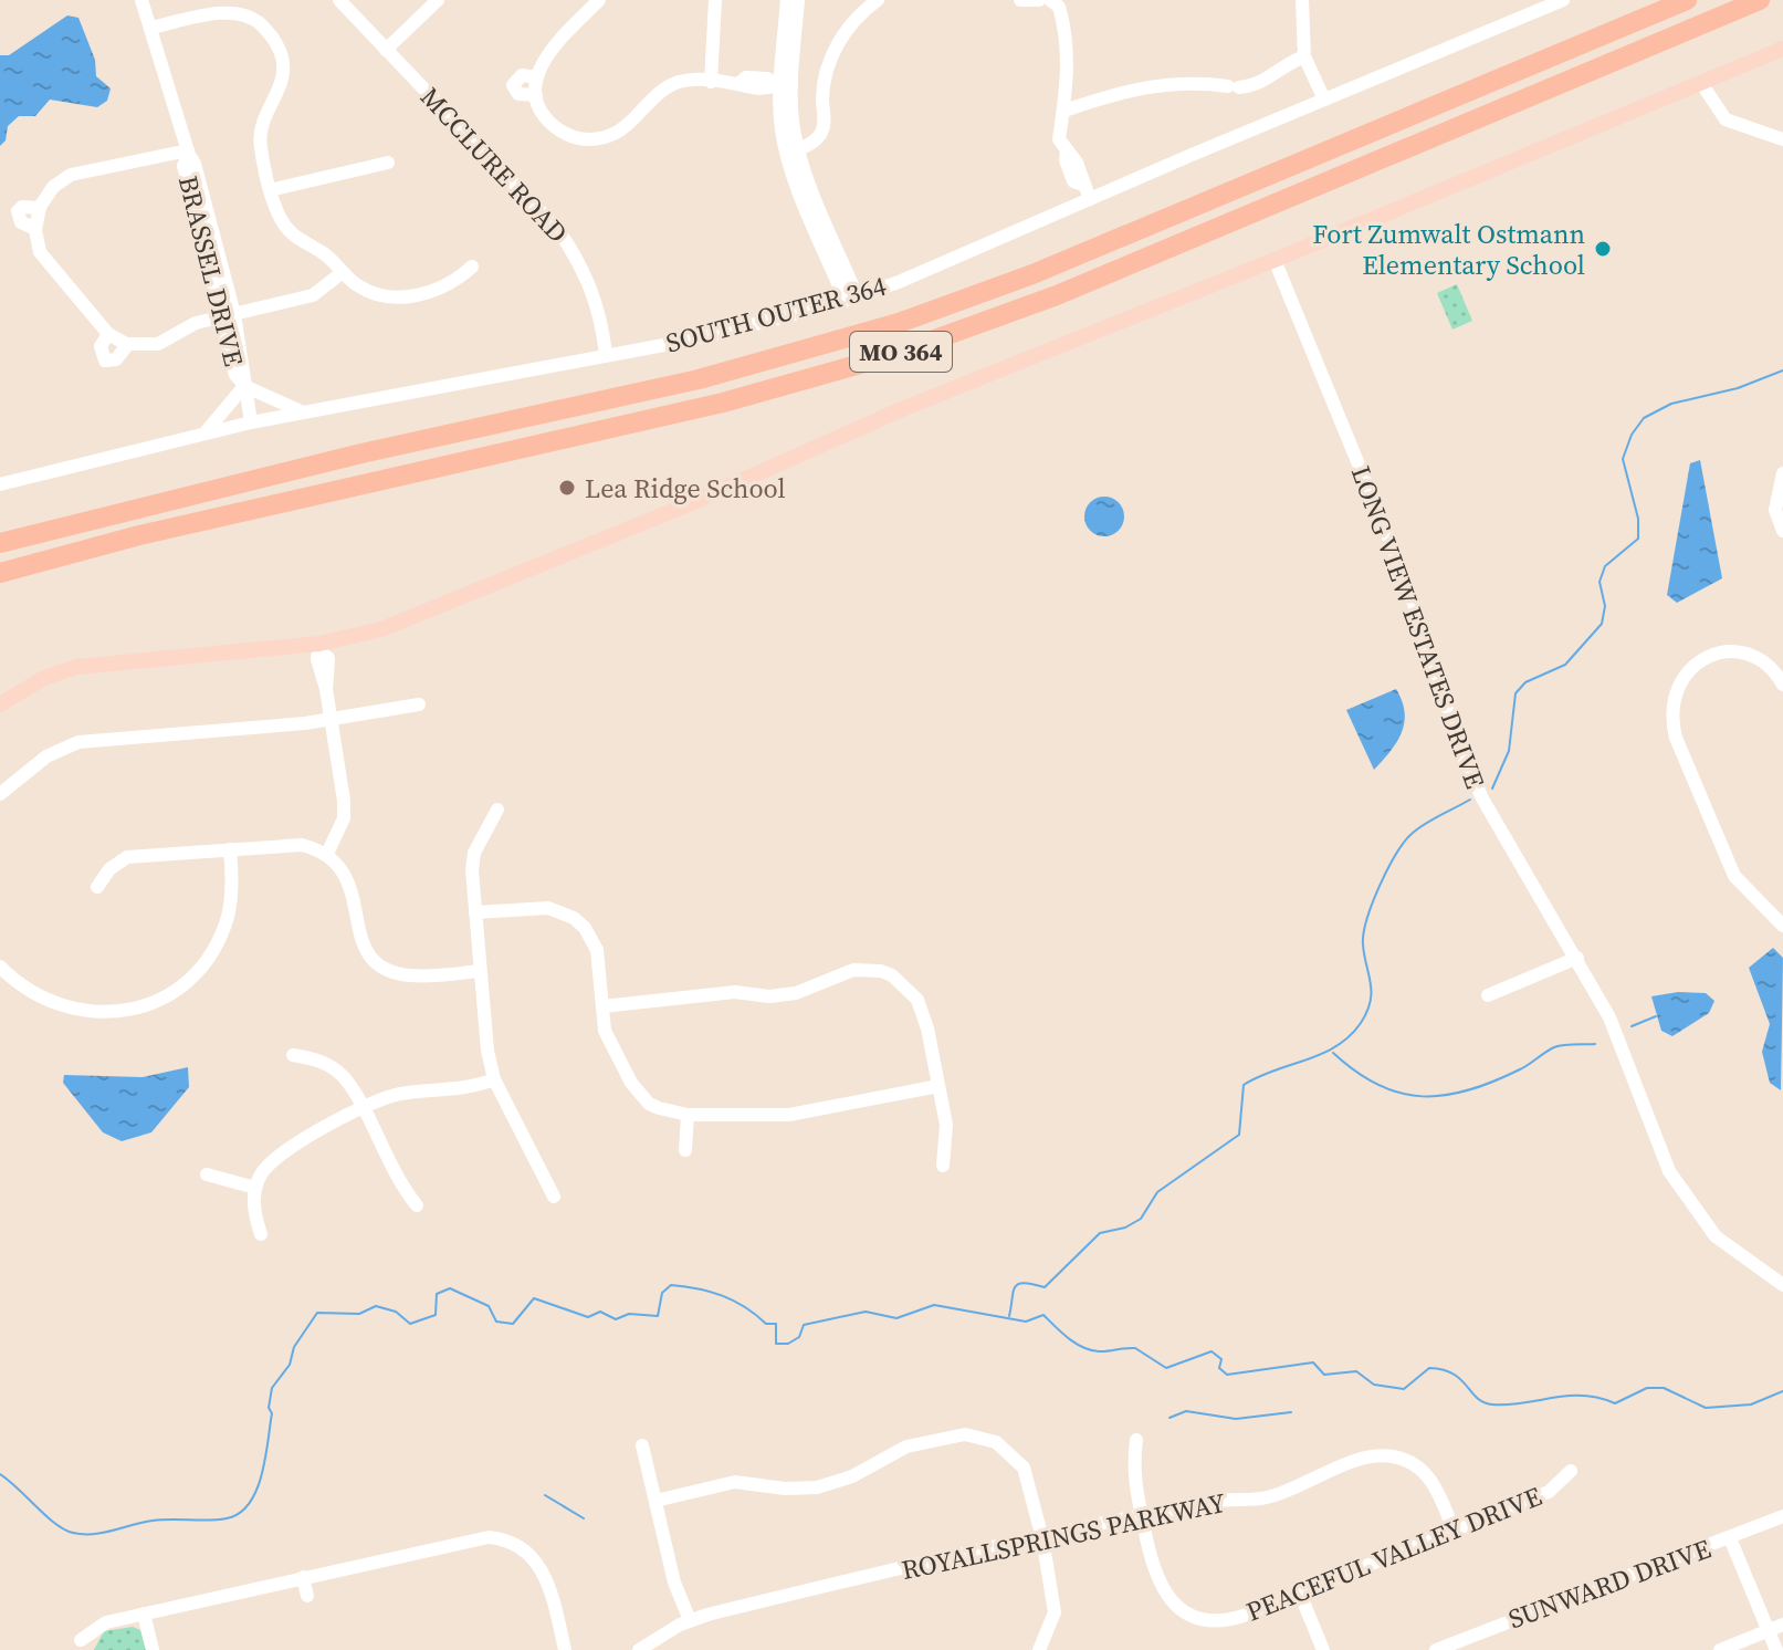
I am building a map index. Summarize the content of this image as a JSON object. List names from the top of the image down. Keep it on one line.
{"streets":{"highway":["MO 364"],"street":["MCCLURE ROAD","BRASSEL DRIVE","SOUTH OUTER 364","LONG VIEW ESTATES DRIVE","ROYALLSPRINGS PARKWAY","PEACEFUL VALLEY DRIVE","SUNWARD DRIVE"]},"crossings":[["MCCLURE ROAD","SOUTH OUTER 364"],["BRASSEL DRIVE","SOUTH OUTER 364"],["ROYALLSPRINGS PARKWAY","PEACEFUL VALLEY DRIVE"]],"places":["Fort Zumwalt Ostmann Elementary School","Lea Ridge School"]}
